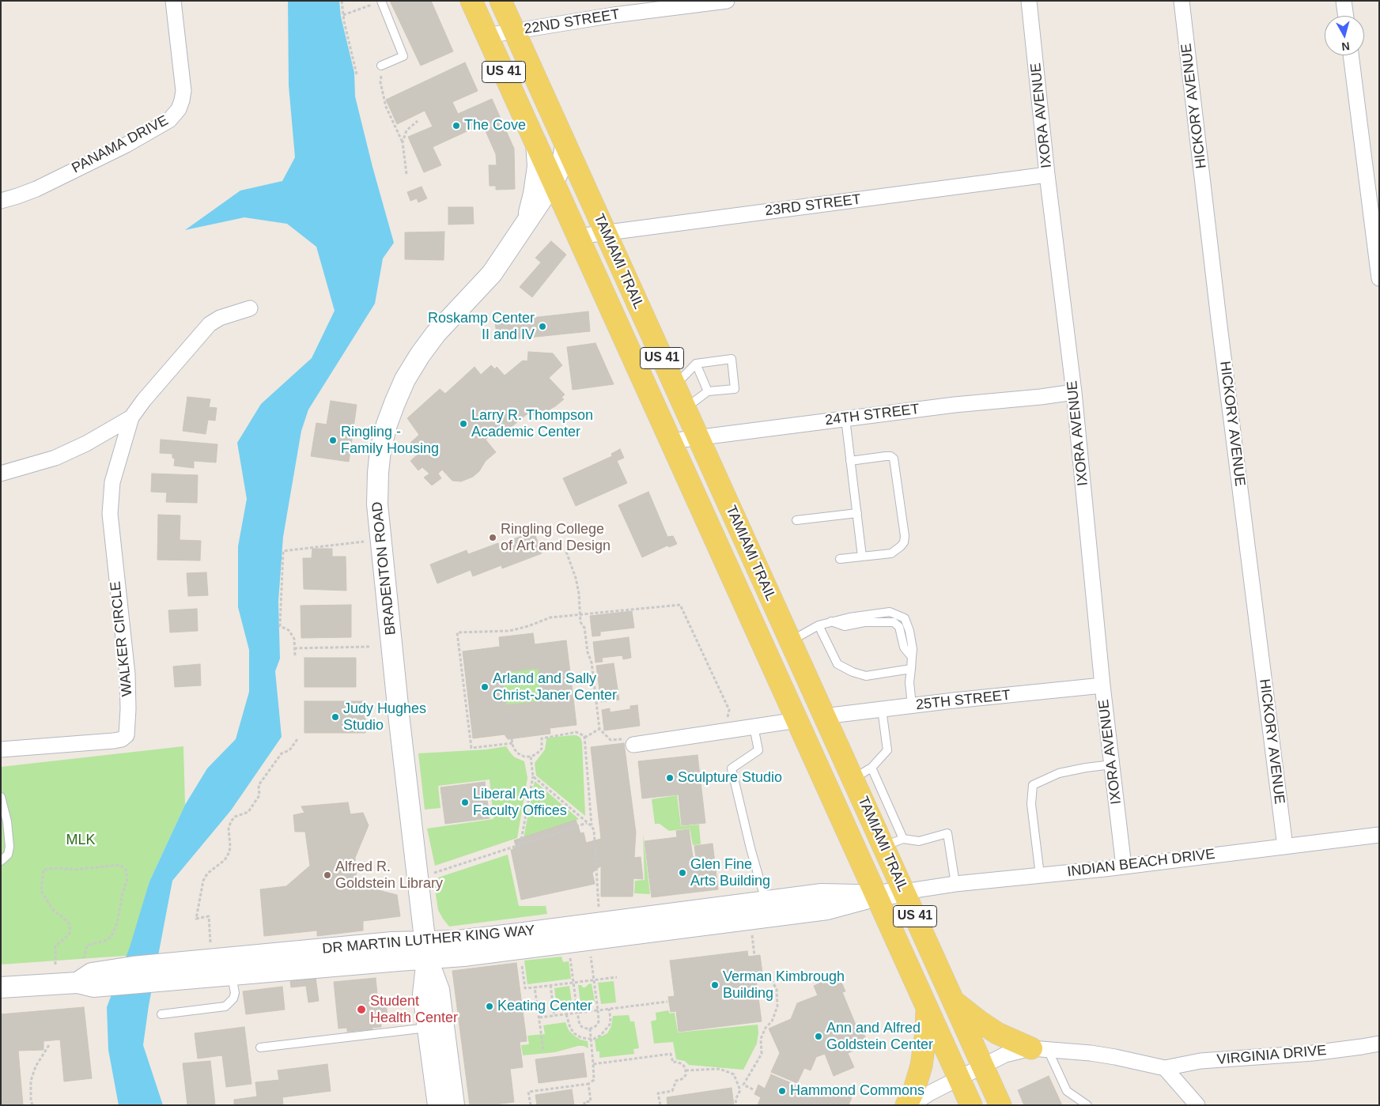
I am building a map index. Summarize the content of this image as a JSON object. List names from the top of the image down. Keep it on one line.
{"streets":{"main road":["US 41","TAMIAMI TRAIL"],"street":["22ND STREET","HICKORY AVENUE","IXORA AVENUE","PANAMA DRIVE","23RD STREET","24TH STREET","BRADENTON ROAD","WALKER CIRCLE","25TH STREET","INDIAN BEACH DRIVE","DR MARTIN LUTHER KING WAY","VIRGINIA DRIVE"]},"crossings":[["22ND STREET","TAMIAMI TRAIL"],["HICKORY AVENUE","INDIAN BEACH DRIVE"],["IXORA AVENUE","23RD STREET"],["IXORA AVENUE","24TH STREET"],["IXORA AVENUE","25TH STREET"],["IXORA AVENUE","INDIAN BEACH DRIVE"],["23RD STREET","TAMIAMI TRAIL"],["TAMIAMI TRAIL","24TH STREET"],["TAMIAMI TRAIL","BRADENTON ROAD"],["TAMIAMI TRAIL","25TH STREET"],["TAMIAMI TRAIL","INDIAN BEACH DRIVE"],["TAMIAMI TRAIL","DR MARTIN LUTHER KING WAY"],["BRADENTON ROAD","DR MARTIN LUTHER KING WAY"],["INDIAN BEACH DRIVE","DR MARTIN LUTHER KING WAY"]],"parks":["MLK"],"places":["The Cove","Roskamp Center II and IV","Larry R. Thompson Academic Center","Ringling - Family Housing","Ringling College of Art and Design","Arland and Sally Christ-Janer Center","Judy Hughes Studio","Sculpture Studio","Liberal Arts Faculty Offices","Glen Fine Arts Building","Alfred R. Goldstein Library","Verman Kimbrough Building","Keating Center","Student Health Center","Ann and Alfred Goldstein Center","Hammond Commons"],"north":"bottom"}
